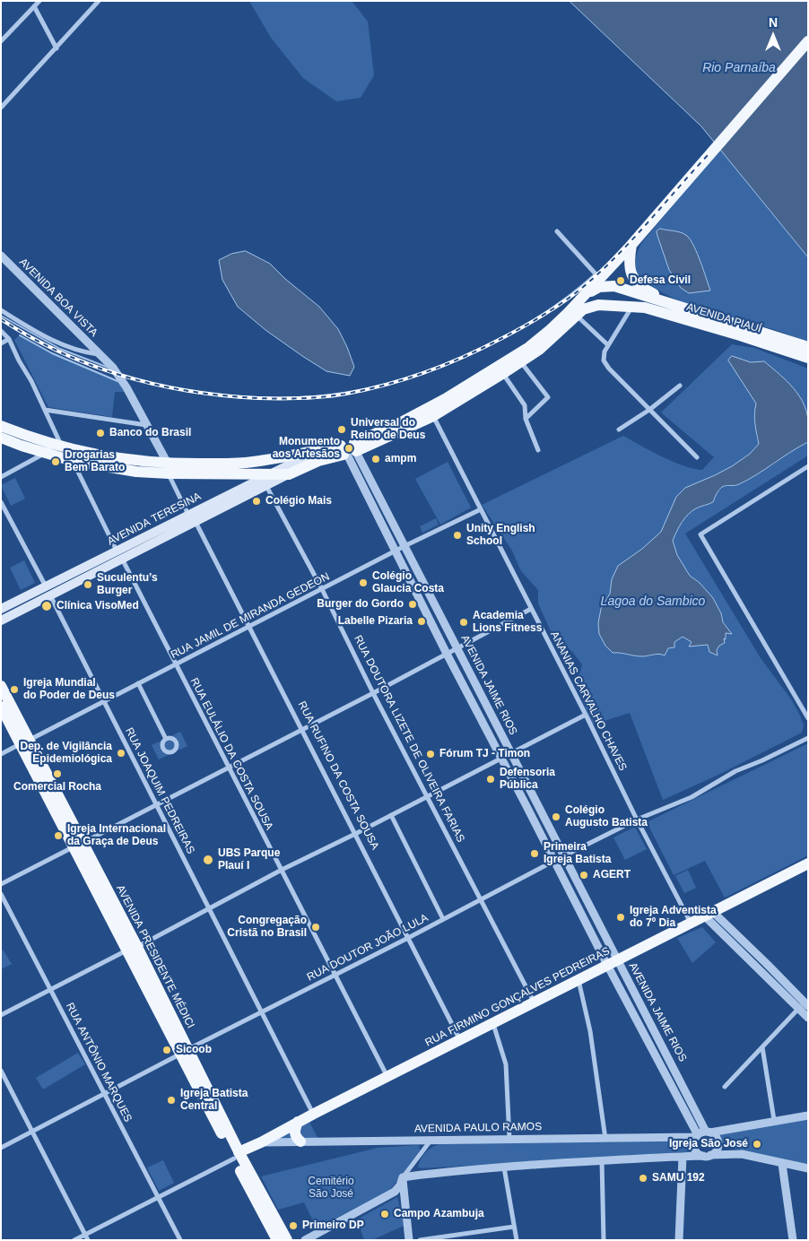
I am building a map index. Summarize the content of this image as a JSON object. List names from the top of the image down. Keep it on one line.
{"streets":{"main road":["AVENIDA PIAUÍ","AVENIDA TERESINA","AVENIDA PRESIDENTE MÉDICI","RUA FIRMINO GONÇALVES PEDREIRAS"],"street":["AVENIDA BOA VISTA","RUA JAMIL DE MIRANDA GEDEON","AVENIDA JAIME RIOS","ANANIAS CARVALHO CHAVES","RUA DOUTORA LIZETE DE OLIVEIRA FARIAS","RUA EULÁLIO DA COSTA SOUSA","RUA RUFINO DA COSTA SOUSA","RUA JOAQUIM PEDREIRAS","RUA DOUTOR JOÃO LULA","RUA ANTÔNIO MARQUES","AVENIDA PAULO RAMOS"]},"crossings":[["AVENIDA TERESINA","RUA DOUTORA LIZETE DE OLIVEIRA FARIAS"],["AVENIDA TERESINA","RUA EULÁLIO DA COSTA SOUSA"],["AVENIDA TERESINA","RUA RUFINO DA COSTA SOUSA"],["AVENIDA TERESINA","RUA JOAQUIM PEDREIRAS"],["RUA JAMIL DE MIRANDA GEDEON","AVENIDA JAIME RIOS"],["RUA JAMIL DE MIRANDA GEDEON","ANANIAS CARVALHO CHAVES"],["RUA JAMIL DE MIRANDA GEDEON","RUA DOUTORA LIZETE DE OLIVEIRA FARIAS"],["RUA JAMIL DE MIRANDA GEDEON","RUA EULÁLIO DA COSTA SOUSA"],["RUA JAMIL DE MIRANDA GEDEON","RUA RUFINO DA COSTA SOUSA"],["RUA JAMIL DE MIRANDA GEDEON","RUA JOAQUIM PEDREIRAS"],["RUA JAMIL DE MIRANDA GEDEON","AVENIDA PRESIDENTE MÉDICI"],["AVENIDA JAIME RIOS","RUA DOUTOR JOÃO LULA"],["AVENIDA JAIME RIOS","RUA FIRMINO GONÇALVES PEDREIRAS"],["AVENIDA JAIME RIOS","AVENIDA PAULO RAMOS"],["ANANIAS CARVALHO CHAVES","RUA FIRMINO GONÇALVES PEDREIRAS"],["RUA DOUTORA LIZETE DE OLIVEIRA FARIAS","RUA DOUTOR JOÃO LULA"],["RUA DOUTORA LIZETE DE OLIVEIRA FARIAS","RUA FIRMINO GONÇALVES PEDREIRAS"],["RUA EULÁLIO DA COSTA SOUSA","RUA DOUTOR JOÃO LULA"],["RUA EULÁLIO DA COSTA SOUSA","RUA FIRMINO GONÇALVES PEDREIRAS"],["RUA RUFINO DA COSTA SOUSA","RUA DOUTOR JOÃO LULA"],["RUA RUFINO DA COSTA SOUSA","RUA FIRMINO GONÇALVES PEDREIRAS"],["RUA JOAQUIM PEDREIRAS","RUA DOUTOR JOÃO LULA"],["RUA JOAQUIM PEDREIRAS","RUA FIRMINO GONÇALVES PEDREIRAS"],["RUA DOUTOR JOÃO LULA","AVENIDA PRESIDENTE MÉDICI"],["RUA DOUTOR JOÃO LULA","RUA ANTÔNIO MARQUES"],["AVENIDA PRESIDENTE MÉDICI","RUA FIRMINO GONÇALVES PEDREIRAS"],["RUA FIRMINO GONÇALVES PEDREIRAS","RUA ANTÔNIO MARQUES"],["RUA FIRMINO GONÇALVES PEDREIRAS","AVENIDA PAULO RAMOS"]],"water":["Rio Parnaíba","Lagoa do Sambico"],"parks":["Cemitério São José"],"places":["Defesa Civil","Universal do Reino de Deus","Banco do Brasil","Monumento aos Artesãos","ampm","Drogarias Bem Barato","Colégio Mais","Unity English School","Colégio Glaucia Costa","Suculentu’s Burger","Burger do Gordo","Clínica VisoMed","Labelle Pizaria","Academia Lions Fitness","Igreja Mundial do Poder de Deus","Dep. de Vigilância Epidemiológica","Fórum TJ - Timon","Comercial Rocha","Defensoria Pública","Colégio Augusto Batista","Igreja Internacional da Graça de Deus","Primeira Igreja Batista","UBS Parque PIauí I","AGERT","Igreja Adventista do 7º Dia","Congregação Cristã no Brasil","Sicoob","Igreja Batista Central","Igreja São José","SAMU 192","Campo Azambuja","Primeiro DP"],"north":"top"}
